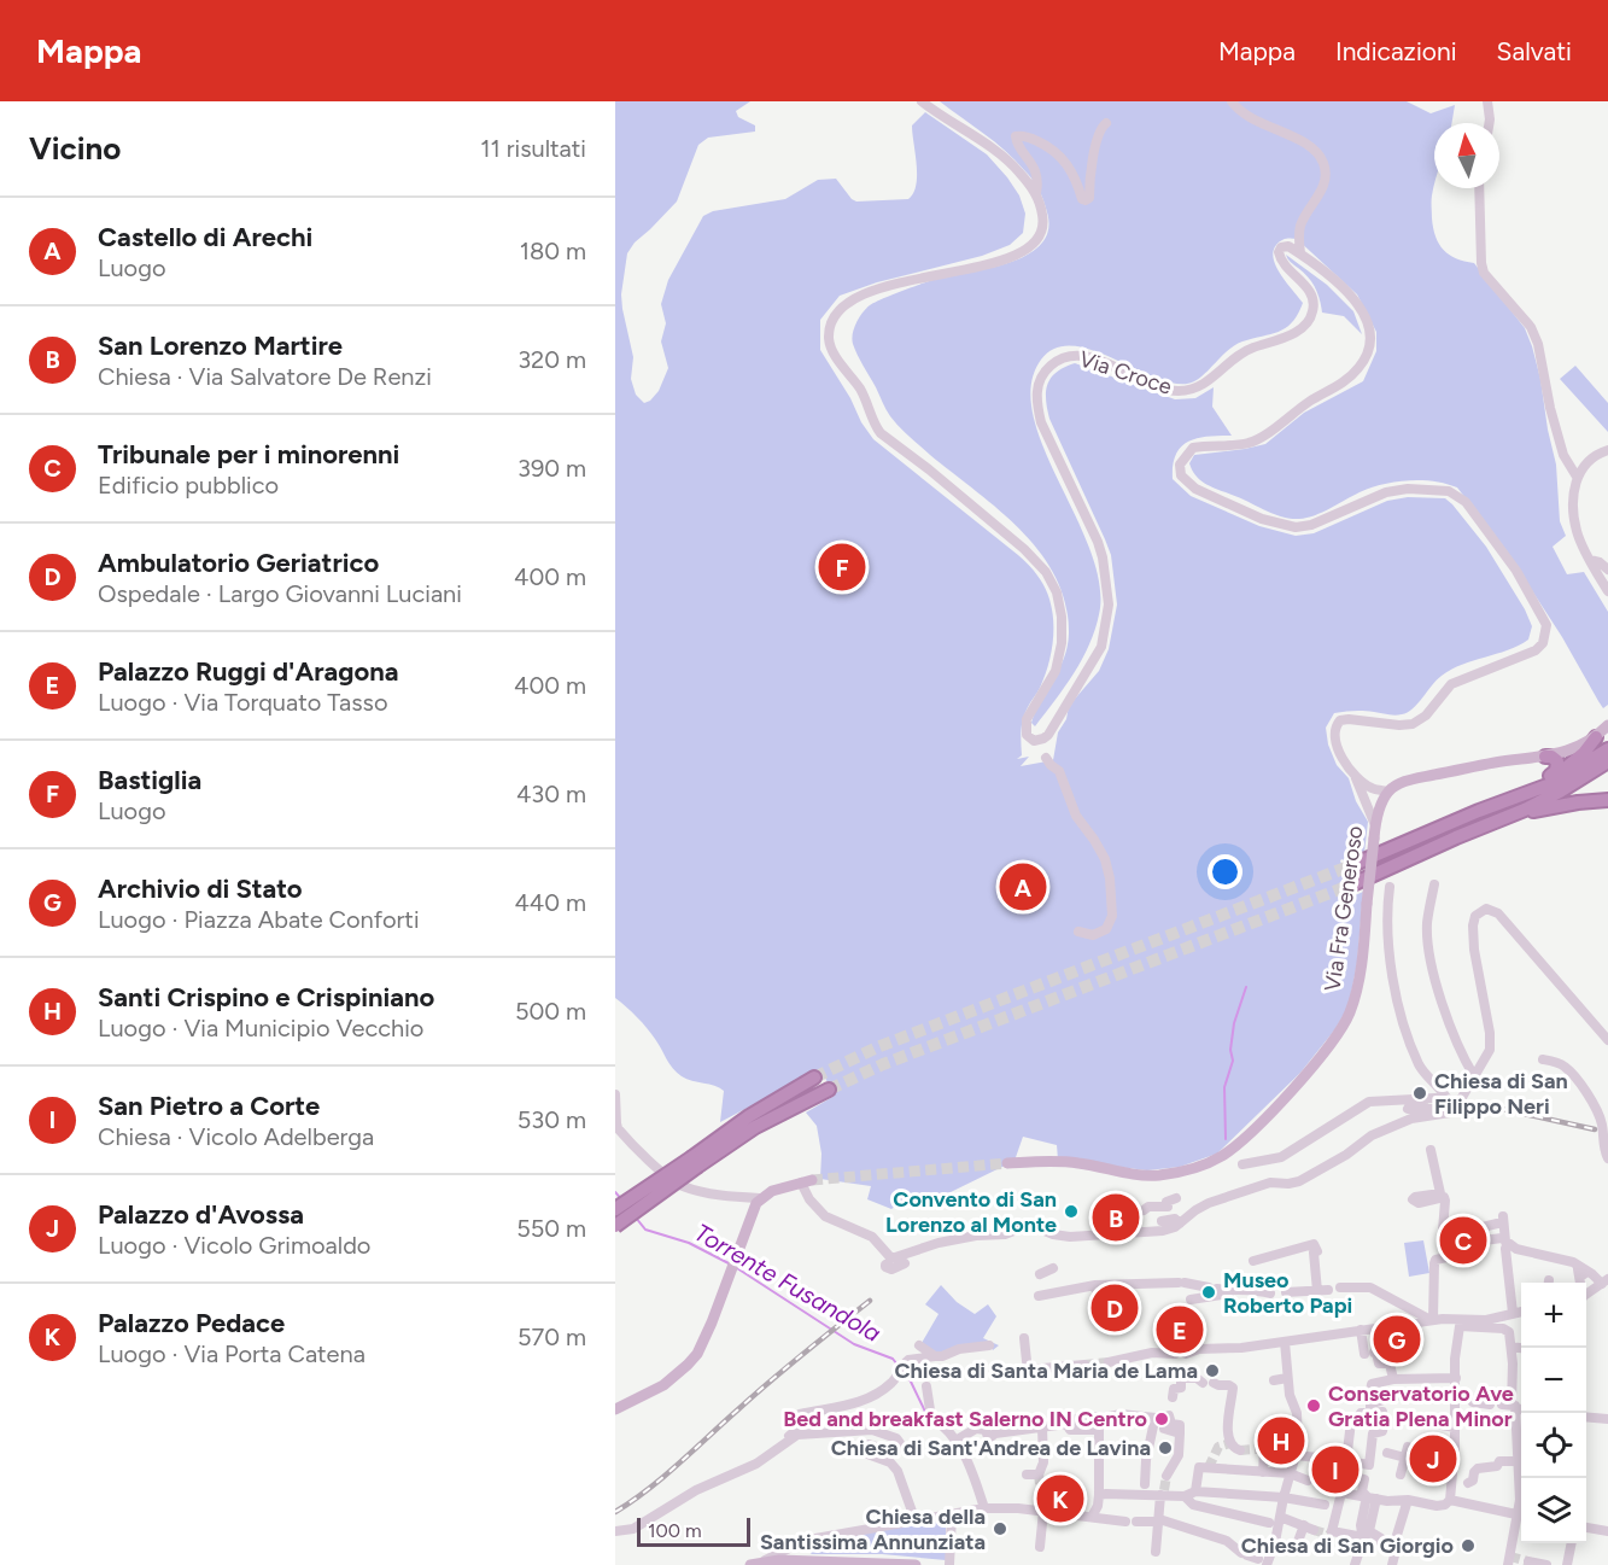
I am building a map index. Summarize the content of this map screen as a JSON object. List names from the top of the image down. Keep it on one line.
{"streets":{"main road":["Via Fra Generoso"],"street":["Via Croce"]},"water":["Torrente Fusandola"],"places":["Chiesa di San Filippo Neri","Convento di San Lorenzo al Monte","Museo Roberto Papi","Chiesa di Santa Maria de Lama","Conservatorio Ave Gratia Plena Minor","Bed and breakfast Salerno IN Centro","Chiesa di Sant'Andrea de Lavina","Chiesa della Santissima Annunziata","Chiesa di San Giorgio"],"scale_bar":"100 m","north":"top","page":{"header":"Mappa","nav":["Mappa","Indicazioni","Salvati"],"heading":["Vicino","11 risultati"],"list":[{"mark":"A","name":"Castello di Arechi","note":"Luogo","value":"180 m"},{"mark":"B","name":"San Lorenzo Martire","note":"Chiesa · Via Salvatore De Renzi","value":"320 m"},{"mark":"C","name":"Tribunale per i minorenni","note":"Edificio pubblico","value":"390 m"},{"mark":"D","name":"Ambulatorio Geriatrico","note":"Ospedale · Largo Giovanni Luciani","value":"400 m"},{"mark":"E","name":"Palazzo Ruggi d'Aragona","note":"Luogo · Via Torquato Tasso","value":"400 m"},{"mark":"F","name":"Bastiglia","note":"Luogo","value":"430 m"},{"mark":"G","name":"Archivio di Stato","note":"Luogo · Piazza Abate Conforti","value":"440 m"},{"mark":"H","name":"Santi Crispino e Crispiniano","note":"Luogo · Via Municipio Vecchio","value":"500 m"},{"mark":"I","name":"San Pietro a Corte","note":"Chiesa · Vicolo Adelberga","value":"530 m"},{"mark":"J","name":"Palazzo d'Avossa","note":"Luogo · Vicolo Grimoaldo","value":"550 m"},{"mark":"K","name":"Palazzo Pedace","note":"Luogo · Via Porta Catena","value":"570 m"}],"pins":["F","A","B","C","D","E","G","H","J","I","K"],"map_buttons":["+","−"],"scale":"100 m"}}
